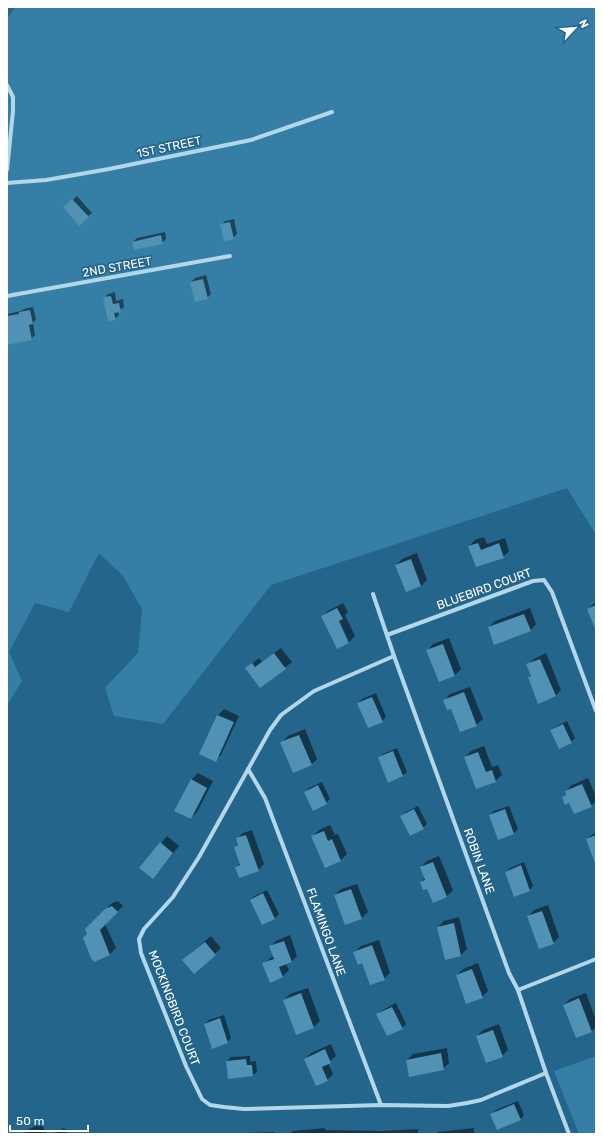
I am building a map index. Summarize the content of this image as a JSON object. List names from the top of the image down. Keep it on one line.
{"streets":{"street":["1ST STREET","2ND STREET","BLUEBIRD COURT","ROBIN LANE","FLAMINGO LANE","MOCKINGBIRD COURT"]},"crossings":[["BLUEBIRD COURT","ROBIN LANE"],["ROBIN LANE","MOCKINGBIRD COURT"],["FLAMINGO LANE","MOCKINGBIRD COURT"]],"scale_bar":"50 m","north":"top right"}
